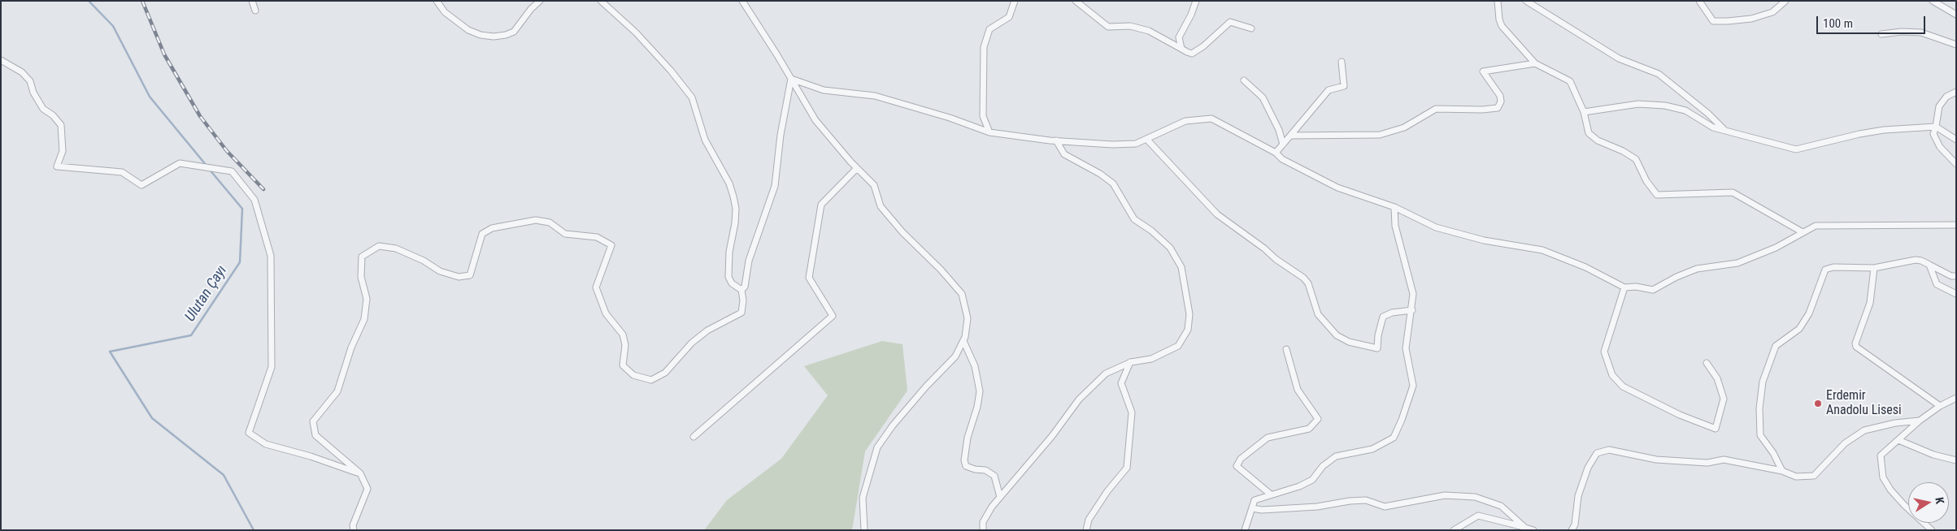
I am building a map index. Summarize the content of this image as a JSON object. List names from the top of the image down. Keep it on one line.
{"water":["Ulutan Çayı"],"places":["Erdemir Anadolu Lisesi"],"scale_bar":"100 m","north":"right"}
